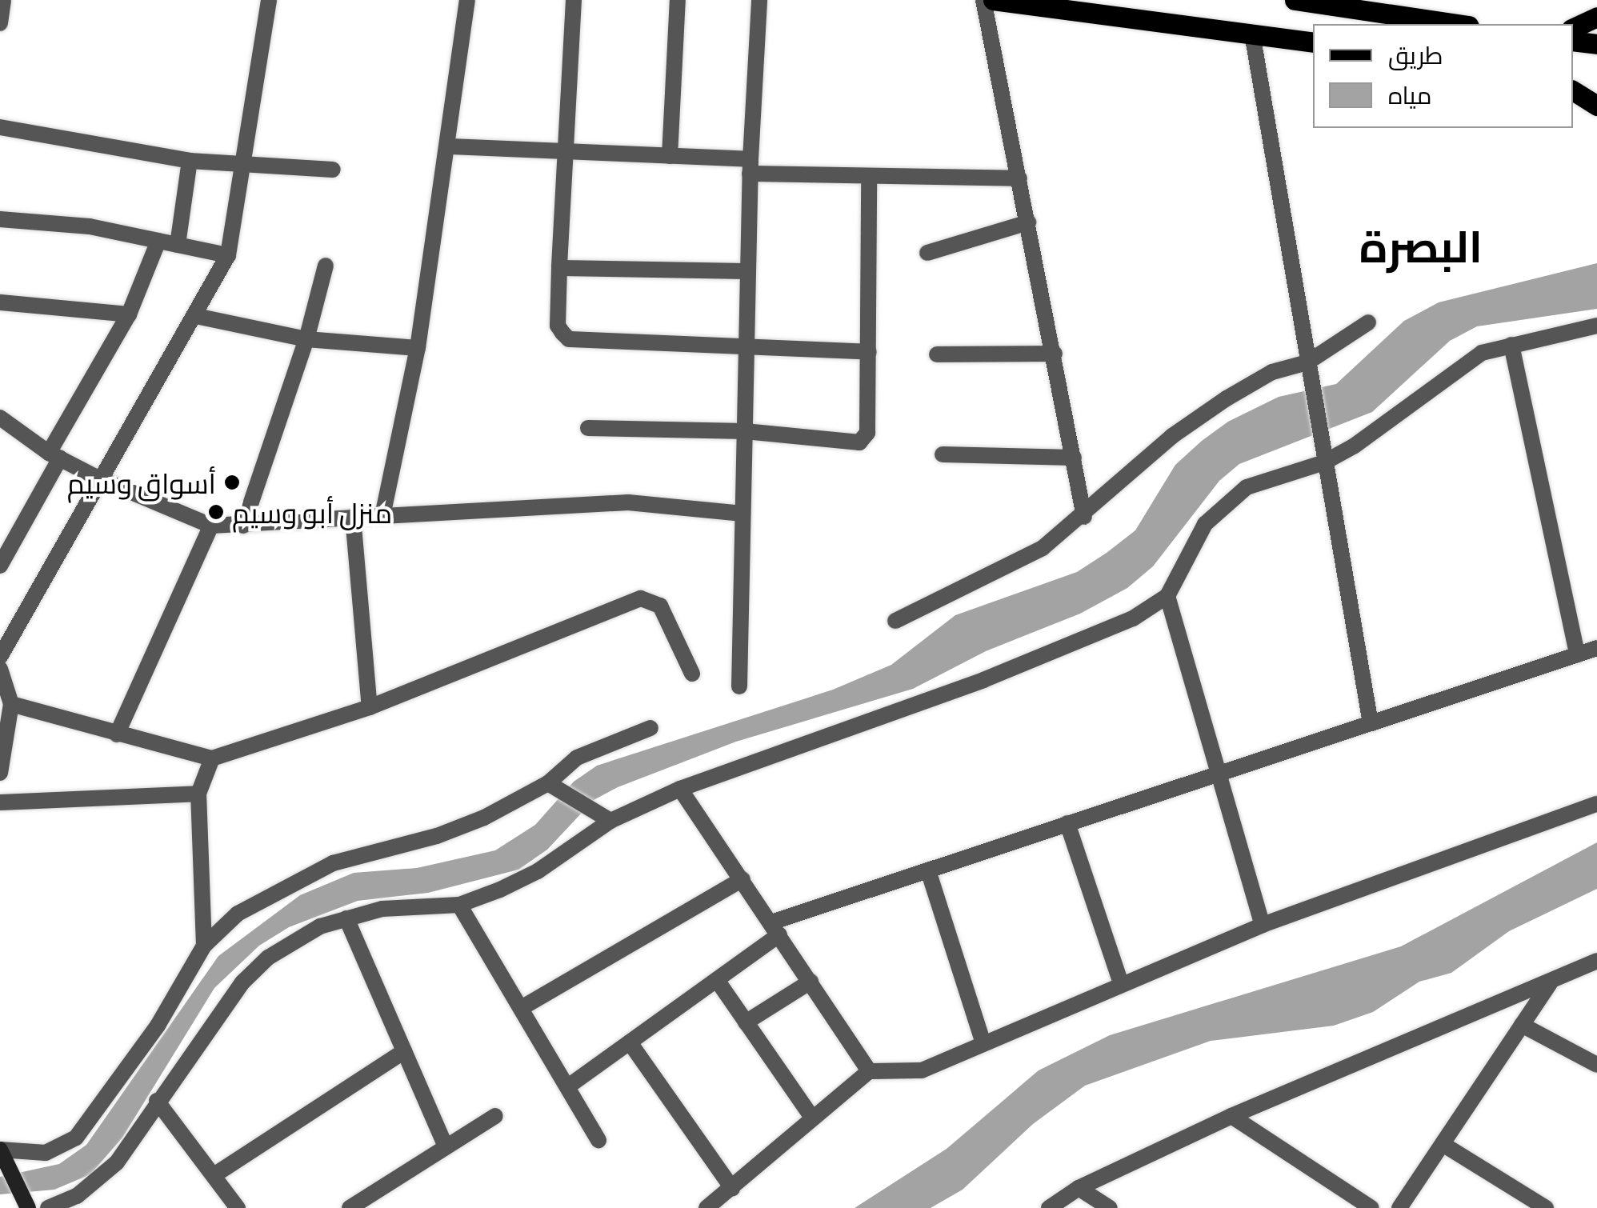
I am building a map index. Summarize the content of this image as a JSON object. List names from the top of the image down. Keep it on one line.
{"districts":["البصرة"],"places":["أسواق وسيم","منزل أبو وسيم"],"legend":["طريق","مياه"]}
